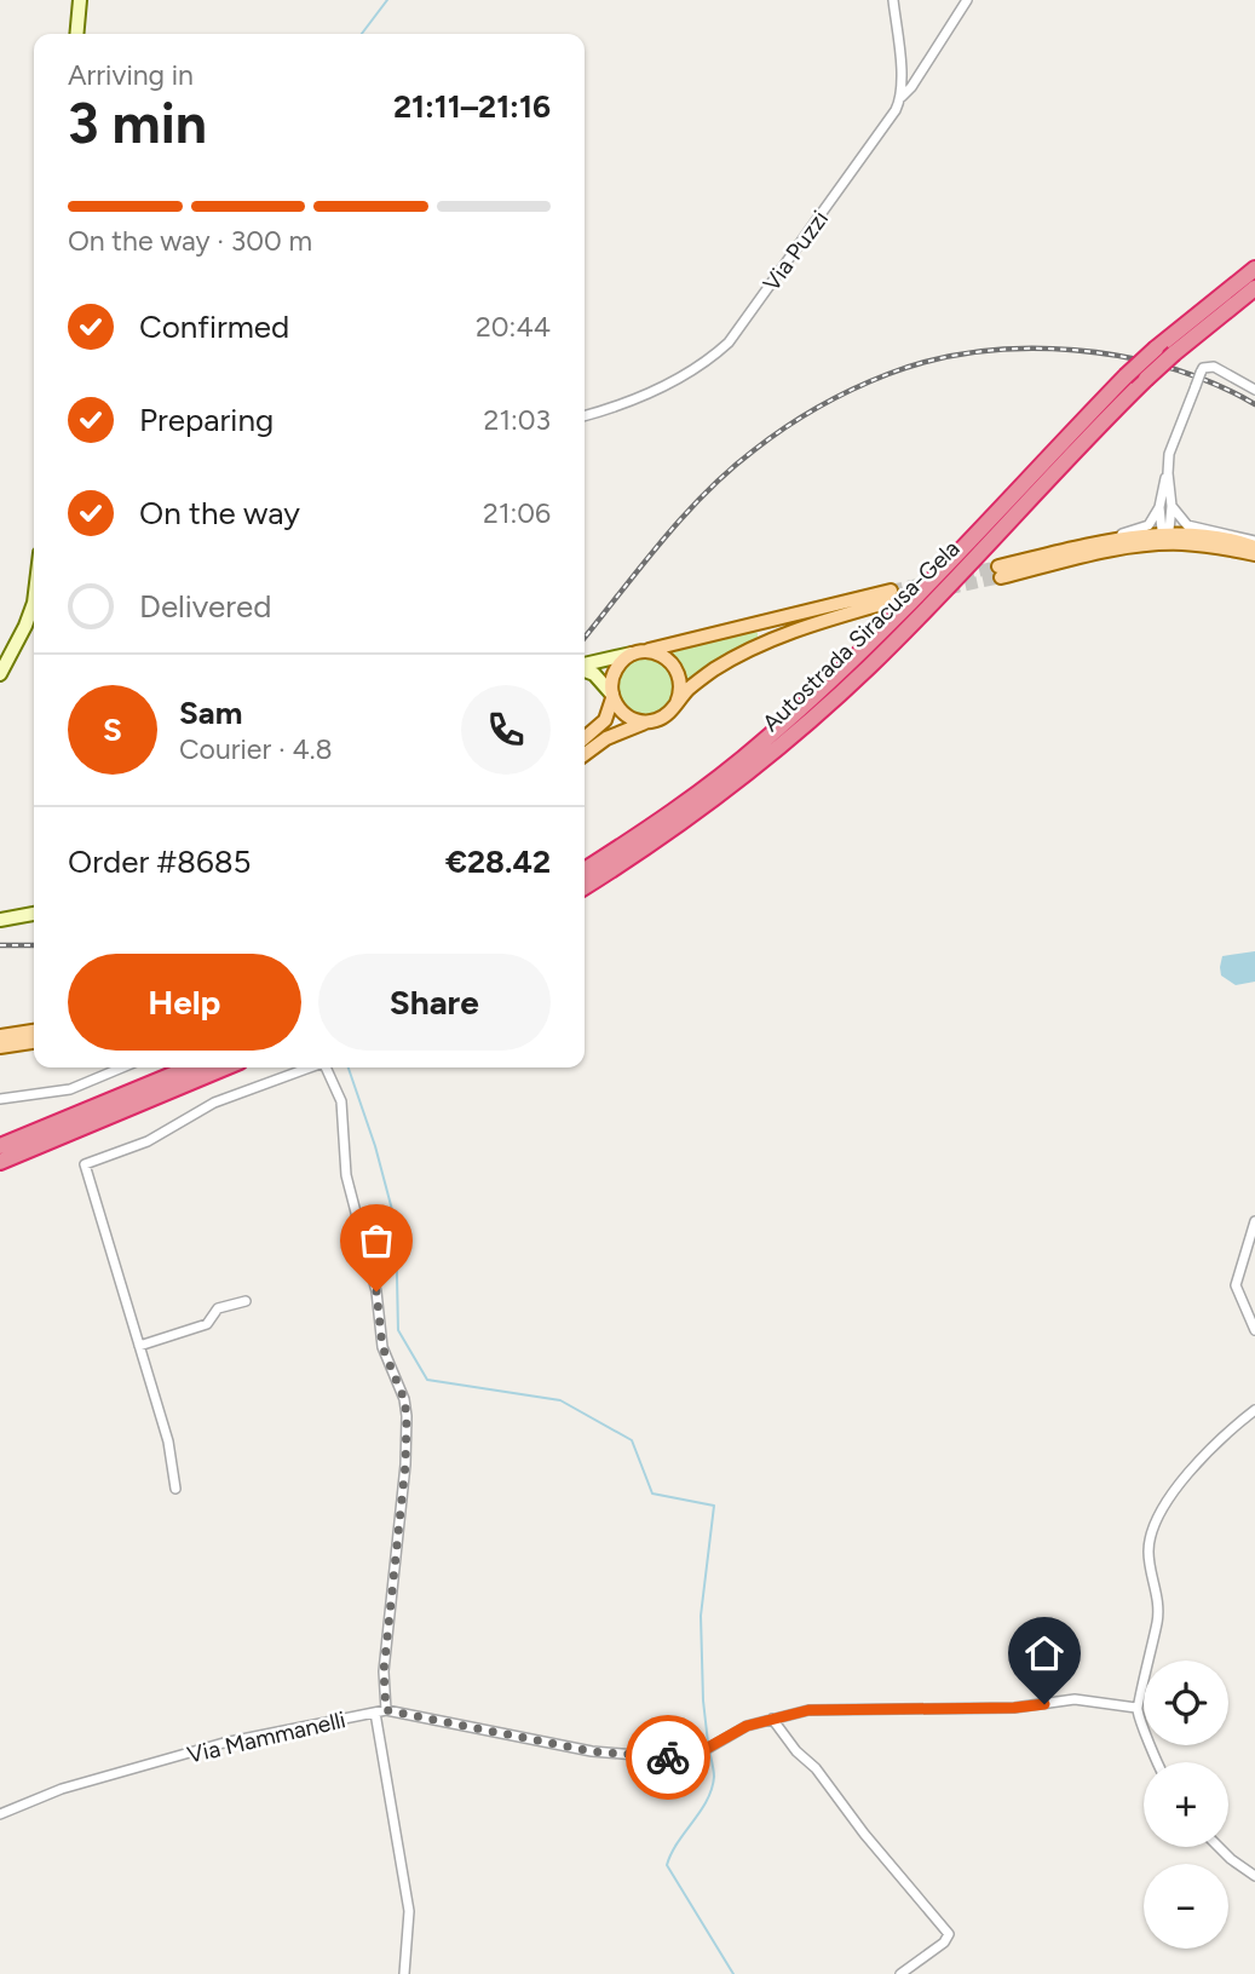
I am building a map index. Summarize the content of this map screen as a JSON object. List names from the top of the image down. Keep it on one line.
{"streets":{"highway":["Autostrada Siracusa-Gela"],"street":["Via Puzzi","Via Mammanelli"]},"page":{"heading":["3 min","Arriving in","21:11–21:16"],"panel":["Sam","Courier · 4.8","Order #8685","€28.42"],"bar":"On the way · 300 m","list":[["Confirmed","20:44"],["Preparing","21:03"],["On the way","21:06"],"Delivered"],"round":"S","buttons":["Help","Share"],"map_buttons":["+","−"]}}
